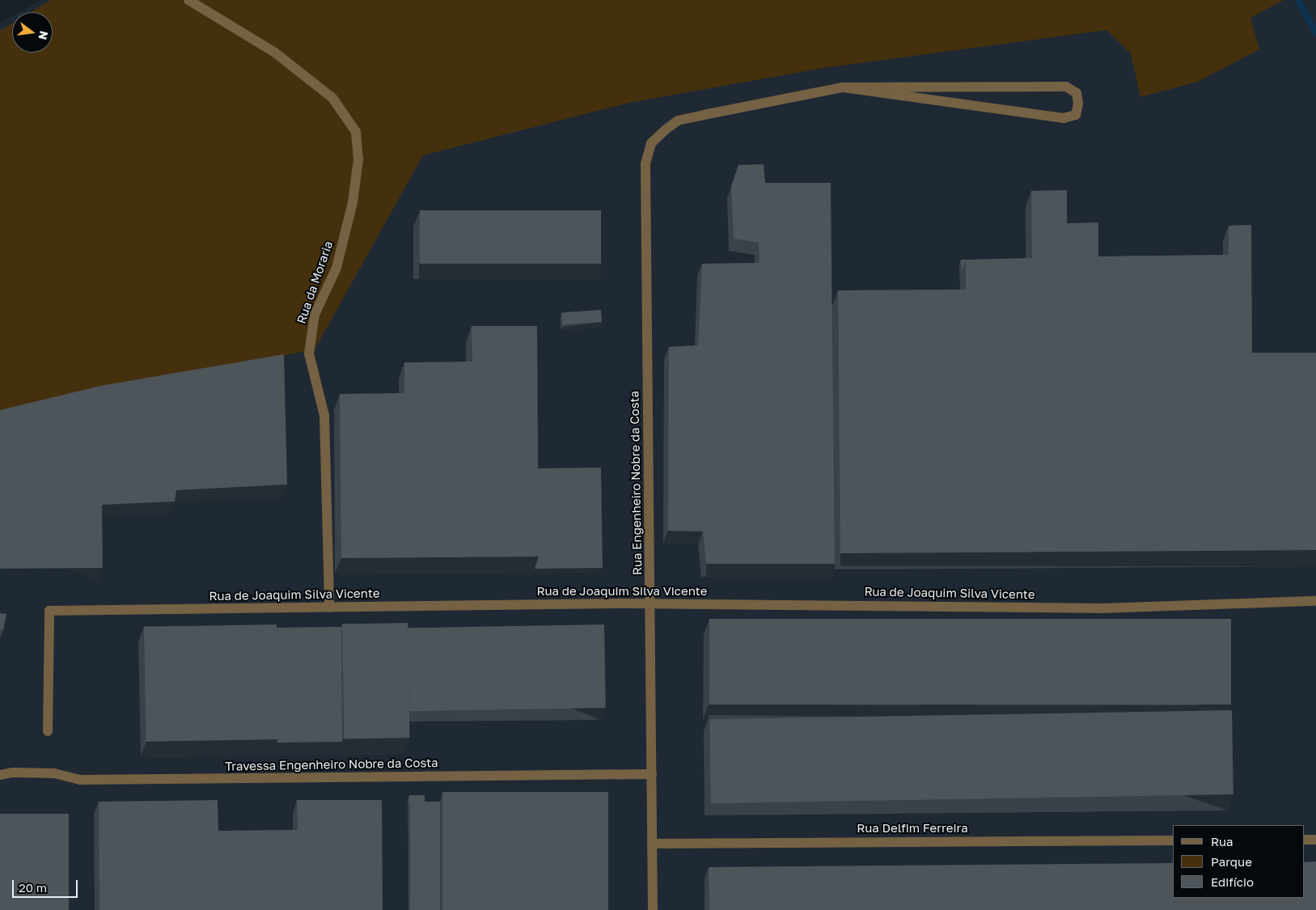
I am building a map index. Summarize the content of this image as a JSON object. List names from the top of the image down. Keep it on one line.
{"streets":{"street":["Rua da Moraria","Rua Engenheiro Nobre da Costa","Rua de Joaquim Silva Vicente","Travessa Engenheiro Nobre da Costa","Rua Delfim Ferreira"]},"crossings":[["Rua da Moraria","Rua de Joaquim Silva Vicente"],["Rua Engenheiro Nobre da Costa","Rua de Joaquim Silva Vicente"],["Rua Engenheiro Nobre da Costa","Travessa Engenheiro Nobre da Costa"],["Rua Engenheiro Nobre da Costa","Rua Delfim Ferreira"]],"legend":["Rua","Parque","Edifício"],"scale_bar":"20 m","north":"right"}
